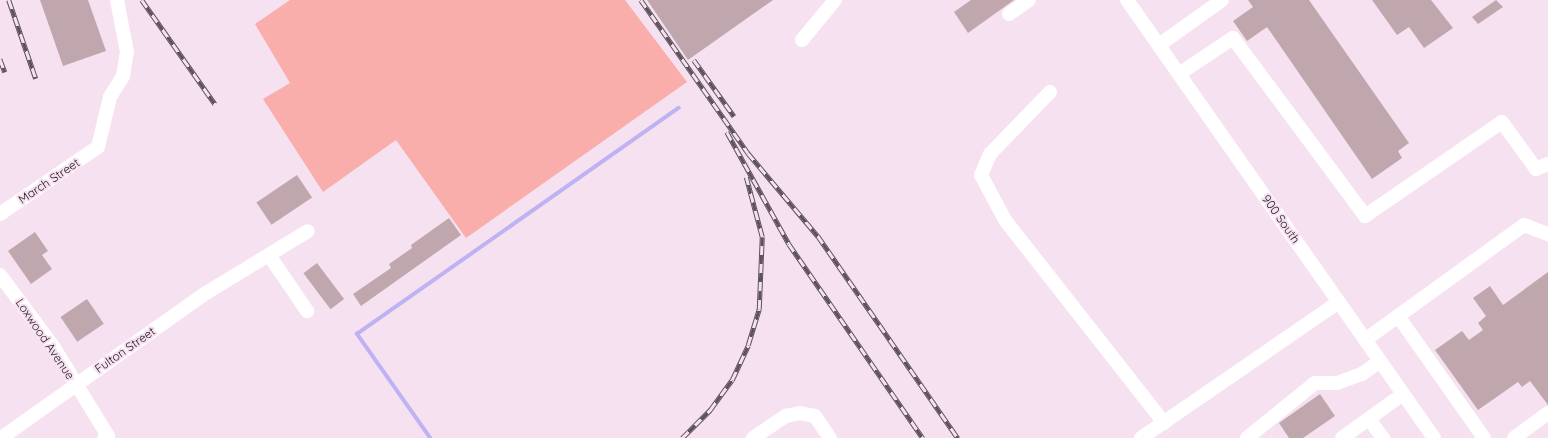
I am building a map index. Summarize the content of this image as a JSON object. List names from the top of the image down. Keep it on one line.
{"streets":{"street":["March Street","900 South","Loxwood Avenue","Fulton Street"]},"crossings":[["Loxwood Avenue","Fulton Street"]]}
